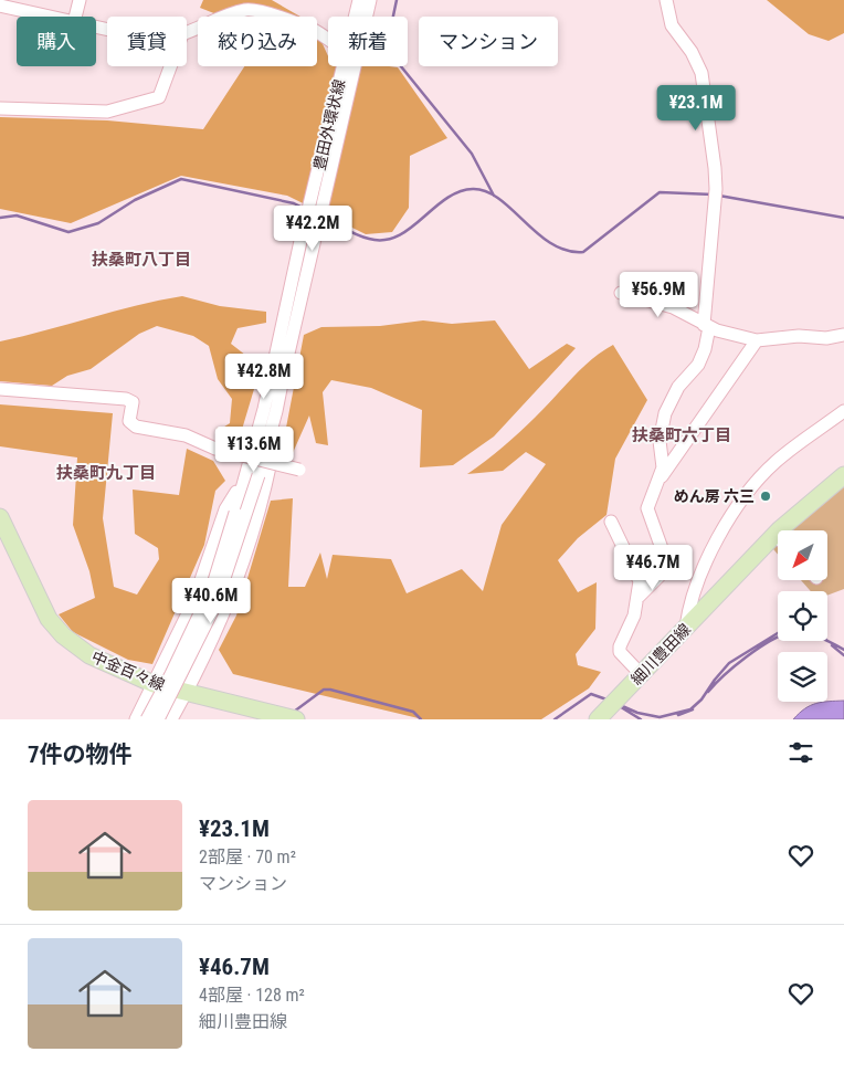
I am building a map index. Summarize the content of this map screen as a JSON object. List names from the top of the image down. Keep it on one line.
{"streets":{"main road":["細川豊田線","中金百々線"],"street":["豊田外環状線"]},"districts":["扶桑町八丁目","扶桑町六丁目","扶桑町九丁目"],"places":["めん房 六三"],"north":"bottom left","page":{"chip":["購入","賃貸","絞り込み","新着","マンション"],"price":["¥23.1M","¥42.2M","¥56.9M","¥42.8M","¥13.6M","¥46.7M","¥40.6M"],"heading":"7件の物件","list":[{"name":"¥23.1M","note":"2部屋 · 70 m² · マンション"},{"name":"¥46.7M","note":"4部屋 · 128 m² · 細川豊田線"}]}}
